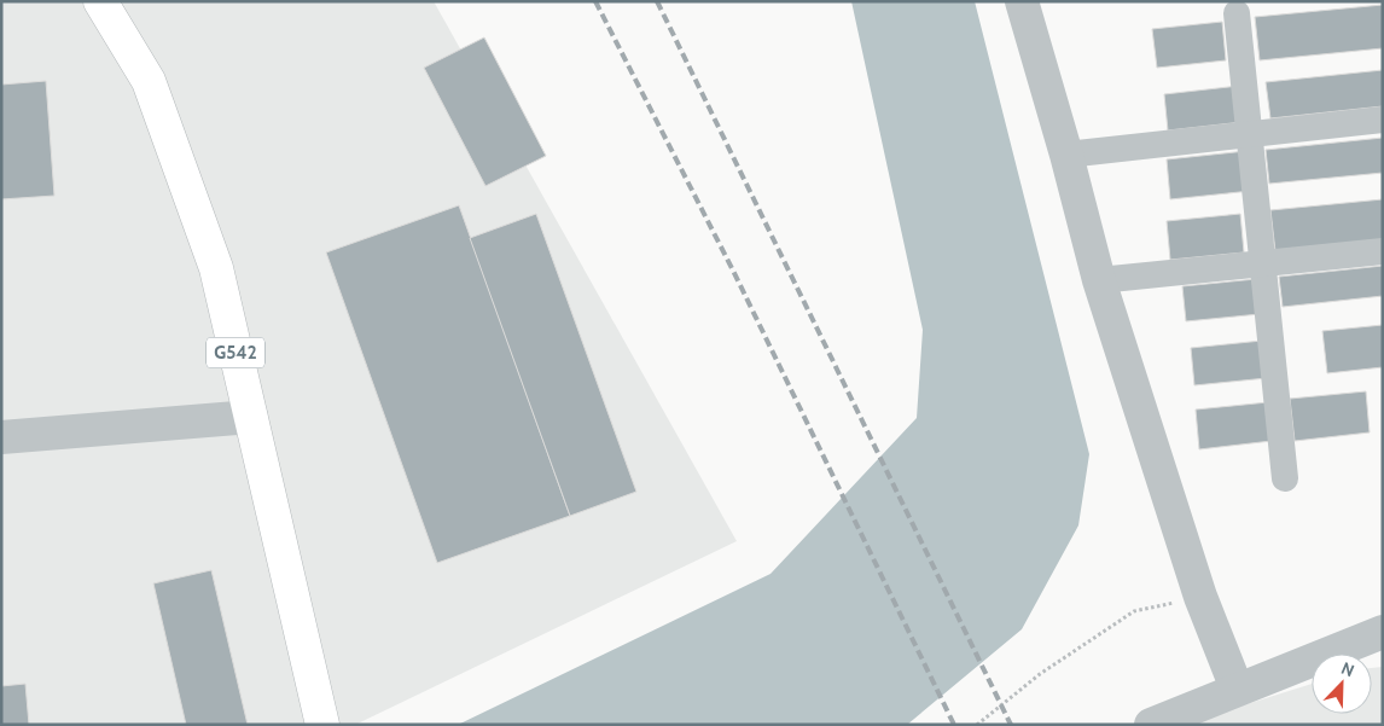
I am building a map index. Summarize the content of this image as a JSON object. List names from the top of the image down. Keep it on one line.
{"streets":{"highway":["G542"]},"north":"top right"}
